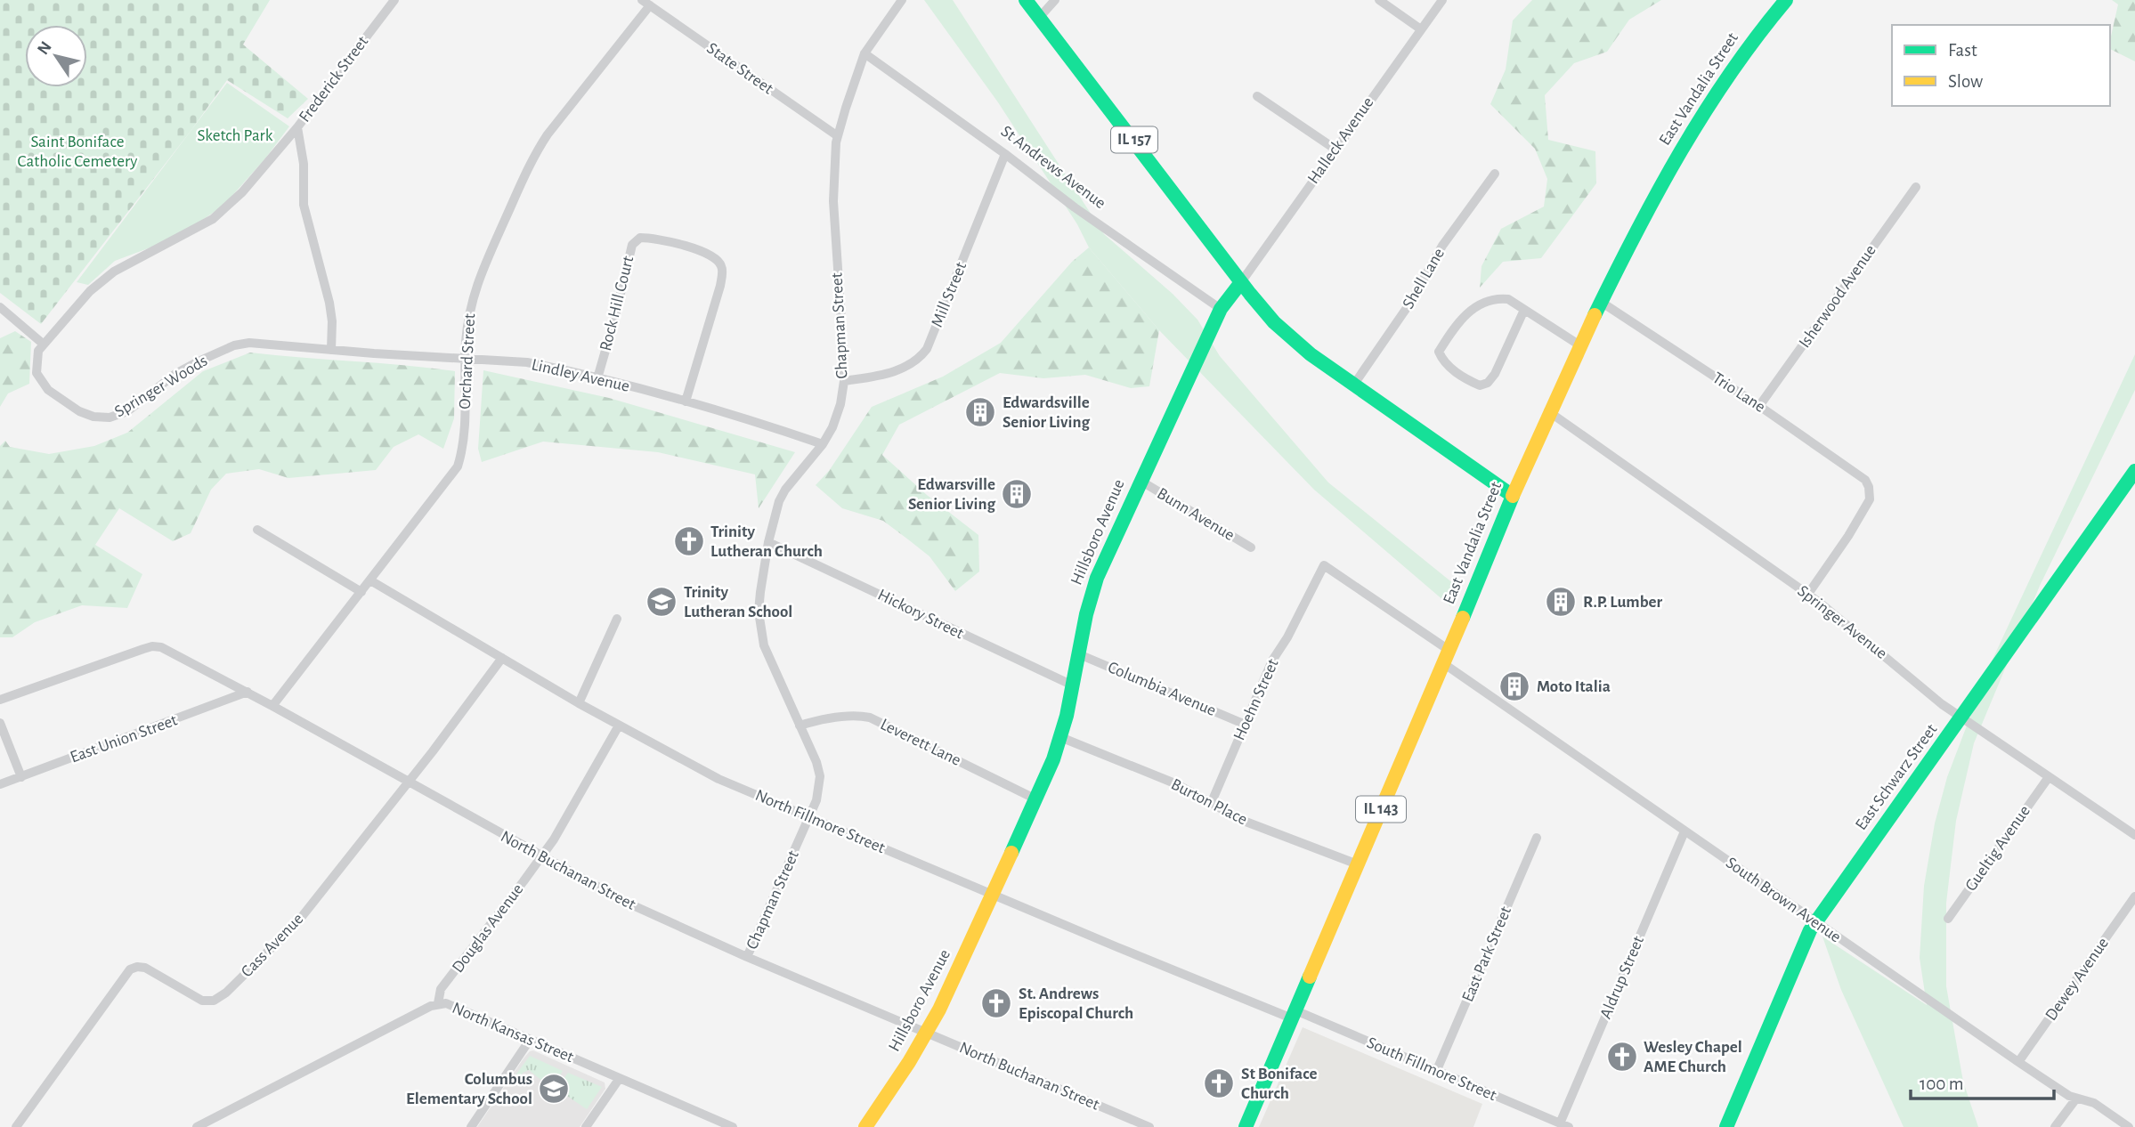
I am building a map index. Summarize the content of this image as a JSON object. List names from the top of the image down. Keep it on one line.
{"streets":{"main road":["East Vandalia Street","IL 157","Hillsboro Avenue","East Schwarz Street","IL 143"],"street":["State Street","Frederick Street","Halleck Avenue","St Andrews Avenue","Shell Lane","Mill Street","Isherwood Avenue","Rock Hill Court","Chapman Street","Orchard Street","Lindley Avenue","Springer Woods","Trio Lane","Bunn Avenue","Hickory Street","Springer Avenue","Columbia Avenue","Hoehn Street","East Union Street","Leverett Lane","Burton Place","North Fillmore Street","Gueltig Avenue","North Buchanan Street","South Brown Avenue","Douglas Avenue","Cass Avenue","East Park Street","Aldrup Street","Dewey Avenue","North Kansas Street","South Fillmore Street"]},"crossings":[["State Street","Chapman Street"],["State Street","Orchard Street"],["Frederick Street","Lindley Avenue"],["Frederick Street","Springer Woods"],["East Vandalia Street","IL 157"],["East Vandalia Street","Trio Lane"],["East Vandalia Street","Springer Avenue"],["East Vandalia Street","Burton Place"],["East Vandalia Street","North Fillmore Street"],["East Vandalia Street","South Brown Avenue"],["East Vandalia Street","South Fillmore Street"],["IL 157","Halleck Avenue"],["IL 157","Shell Lane"],["IL 157","Hillsboro Avenue"],["Halleck Avenue","Hillsboro Avenue"],["St Andrews Avenue","Mill Street"],["St Andrews Avenue","Chapman Street"],["St Andrews Avenue","Hillsboro Avenue"],["Mill Street","Chapman Street"],["Isherwood Avenue","Trio Lane"],["Rock Hill Court","Lindley Avenue"],["Chapman Street","Lindley Avenue"],["Chapman Street","Hickory Street"],["Chapman Street","Leverett Lane"],["Chapman Street","North Fillmore Street"],["Chapman Street","North Buchanan Street"],["Orchard Street","Lindley Avenue"],["Orchard Street","North Fillmore Street"],["Orchard Street","North Buchanan Street"],["Lindley Avenue","Springer Woods"],["Trio Lane","Springer Avenue"],["Bunn Avenue","Hillsboro Avenue"],["Hillsboro Avenue","Hickory Street"],["Hillsboro Avenue","Columbia Avenue"],["Hillsboro Avenue","Leverett Lane"],["Hillsboro Avenue","Burton Place"],["Hillsboro Avenue","North Fillmore Street"],["Hillsboro Avenue","North Buchanan Street"],["Springer Avenue","East Schwarz Street"],["Springer Avenue","Gueltig Avenue"],["Columbia Avenue","Hoehn Street"],["Hoehn Street","Burton Place"],["Hoehn Street","South Brown Avenue"],["East Union Street","North Buchanan Street"],["East Schwarz Street","South Brown Avenue"],["North Fillmore Street","Douglas Avenue"],["North Fillmore Street","Cass Avenue"],["North Fillmore Street","South Fillmore Street"],["North Buchanan Street","Douglas Avenue"],["North Buchanan Street","Cass Avenue"],["South Brown Avenue","Aldrup Street"],["South Brown Avenue","Dewey Avenue"],["Douglas Avenue","North Kansas Street"],["East Park Street","South Fillmore Street"],["Aldrup Street","South Fillmore Street"]],"parks":["Sketch Park","Saint Boniface Catholic Cemetery"],"places":{"building":["Edwardsville Senior Living","Edwarsville Senior Living","R.P. Lumber","Moto Italia"],"church":["Trinity Lutheran Church","St. Andrews Episcopal Church","Wesley Chapel AME Church","St Boniface Church"],"school or university":["Trinity Lutheran School","Columbus Elementary School"]},"legend":["Fast","Slow"],"scale_bar":"100 m","north":"top left"}
